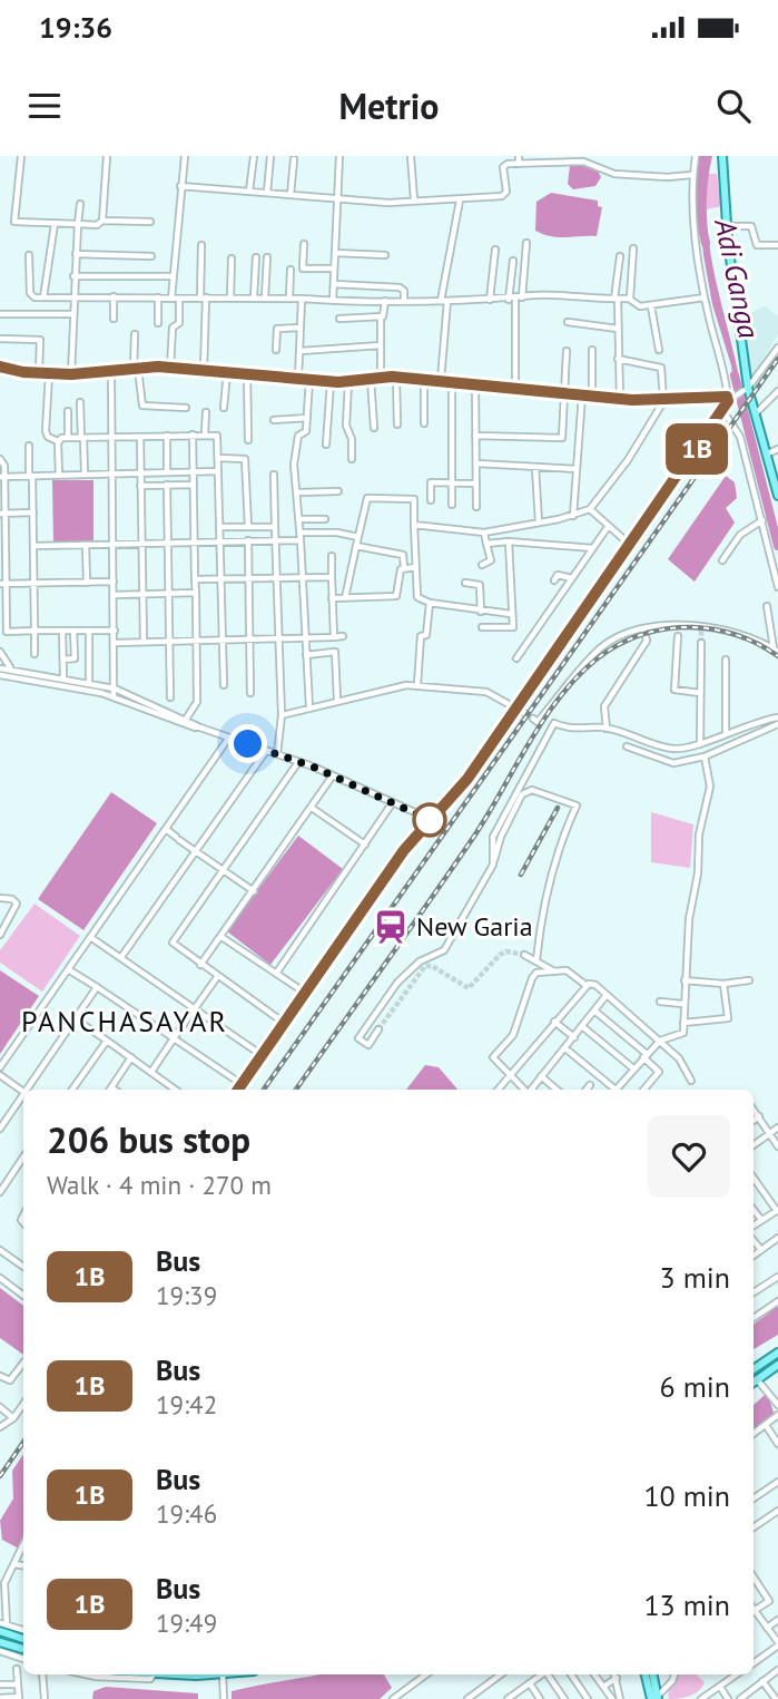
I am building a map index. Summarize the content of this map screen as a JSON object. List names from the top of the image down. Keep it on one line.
{"districts":["PANCHASAYAR"],"water":["Adi Ganga"],"places":{"station":["New Garia"]},"lines":["bus line 1B"],"page":{"status":"19:36","header":"Metrio","on_map":"1B","heading":["206 bus stop","Walk · 4 min · 270 m"],"list":[{"mark":"1B","name":"Bus","note":"19:39","value":"3 min"},{"mark":"1B","name":"Bus","note":"19:42","value":"6 min"},{"mark":"1B","name":"Bus","note":"19:46","value":"10 min"},{"mark":"1B","name":"Bus","note":"19:49","value":"13 min"}]}}
